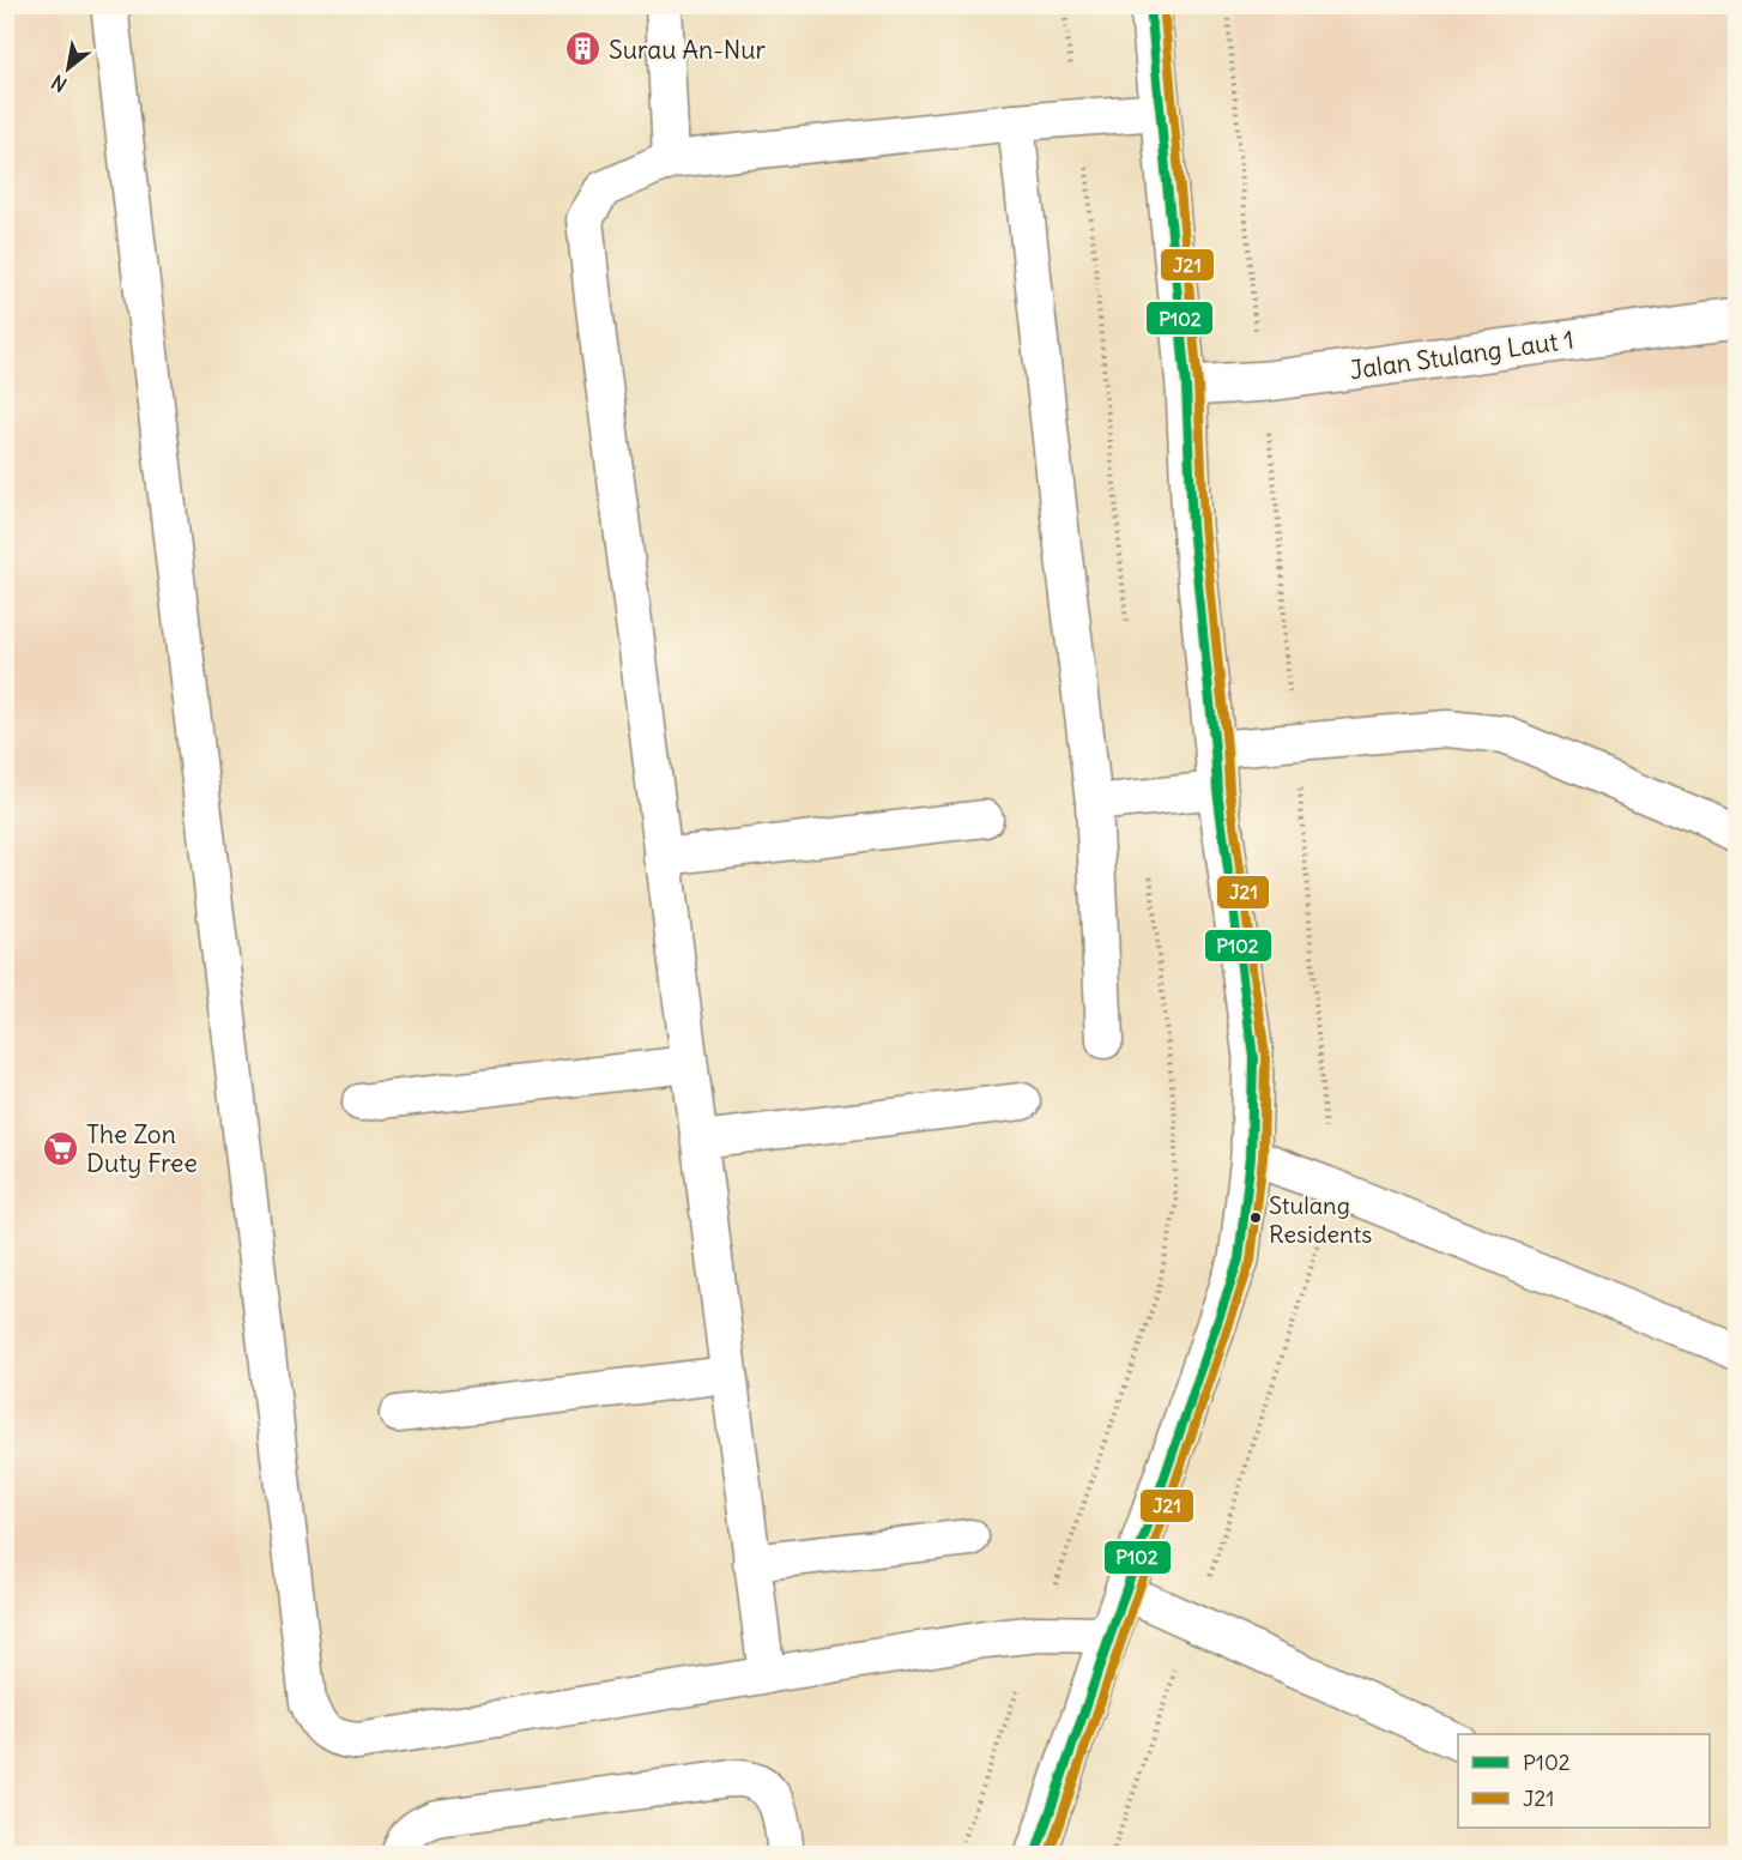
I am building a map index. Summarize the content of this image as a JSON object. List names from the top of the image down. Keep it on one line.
{"streets":{"street":["Jalan Stulang Laut 1"]},"places":{"building":["Surau An-Nur"],"supermarket":["The Zon Duty Free"],"other":["Stulang Residents"]},"lines":["transit line P102","transit line J21"],"legend":["P102","J21"],"north":"bottom left"}
